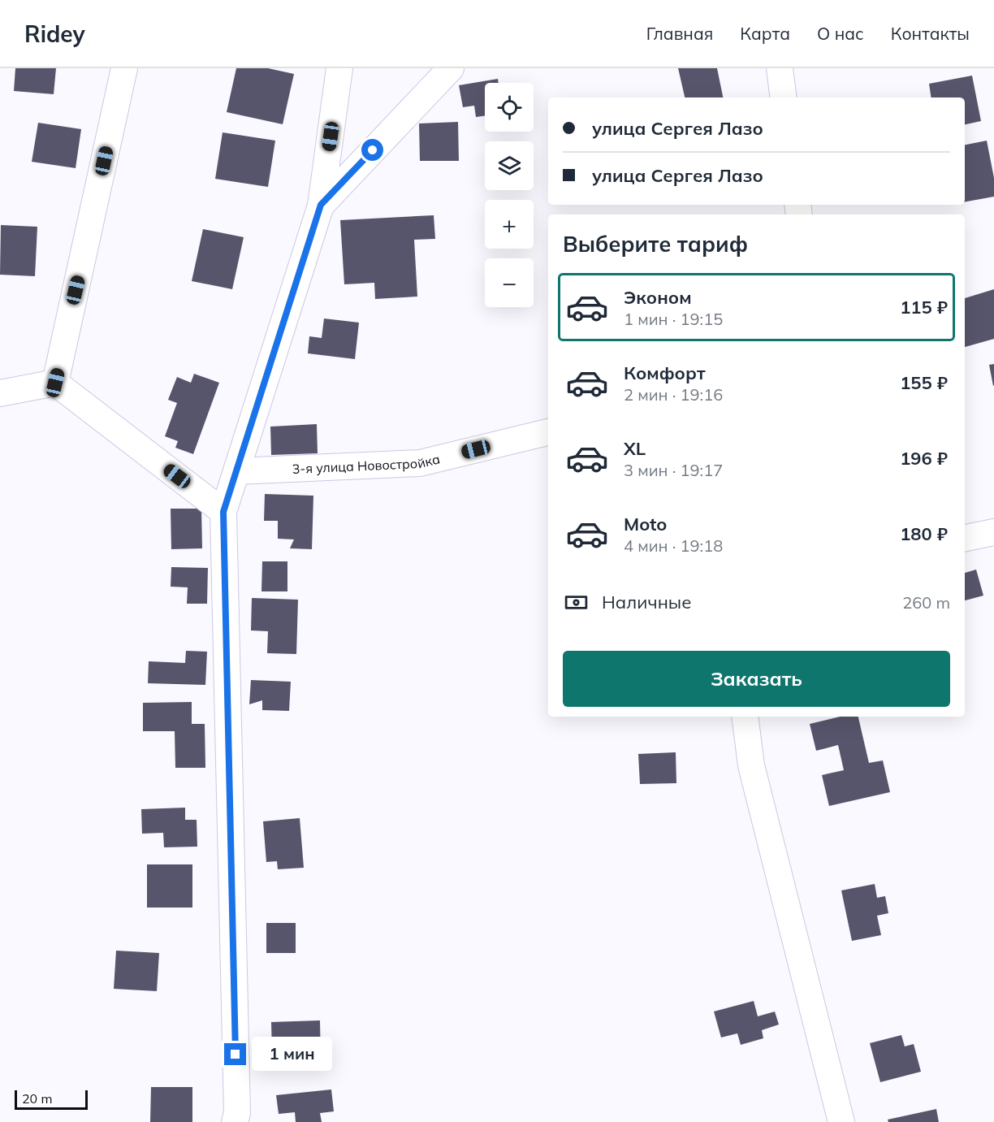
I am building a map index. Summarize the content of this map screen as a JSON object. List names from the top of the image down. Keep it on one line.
{"streets":{"street":["3-я улица Новостройка"]},"scale_bar":"20 m","page":{"header":"Ridey","nav":["Главная","Карта","О нас","Контакты"],"map_buttons":["+","−"],"banner":["улица Сергея Лазо","улица Сергея Лазо"],"heading":"Выберите тариф","list":[{"name":"Эконом","note":"1 мин · 19:15","value":"115 ₽"},{"name":"Комфорт","note":"2 мин · 19:16","value":"155 ₽"},{"name":"XL","note":"3 мин · 19:17","value":"196 ₽"},{"name":"Moto","note":"4 мин · 19:18","value":"180 ₽"}],"pay":["Наличные","260 m"],"buttons":"Заказать","bubble":"1 мин","scale":"20 m"}}
